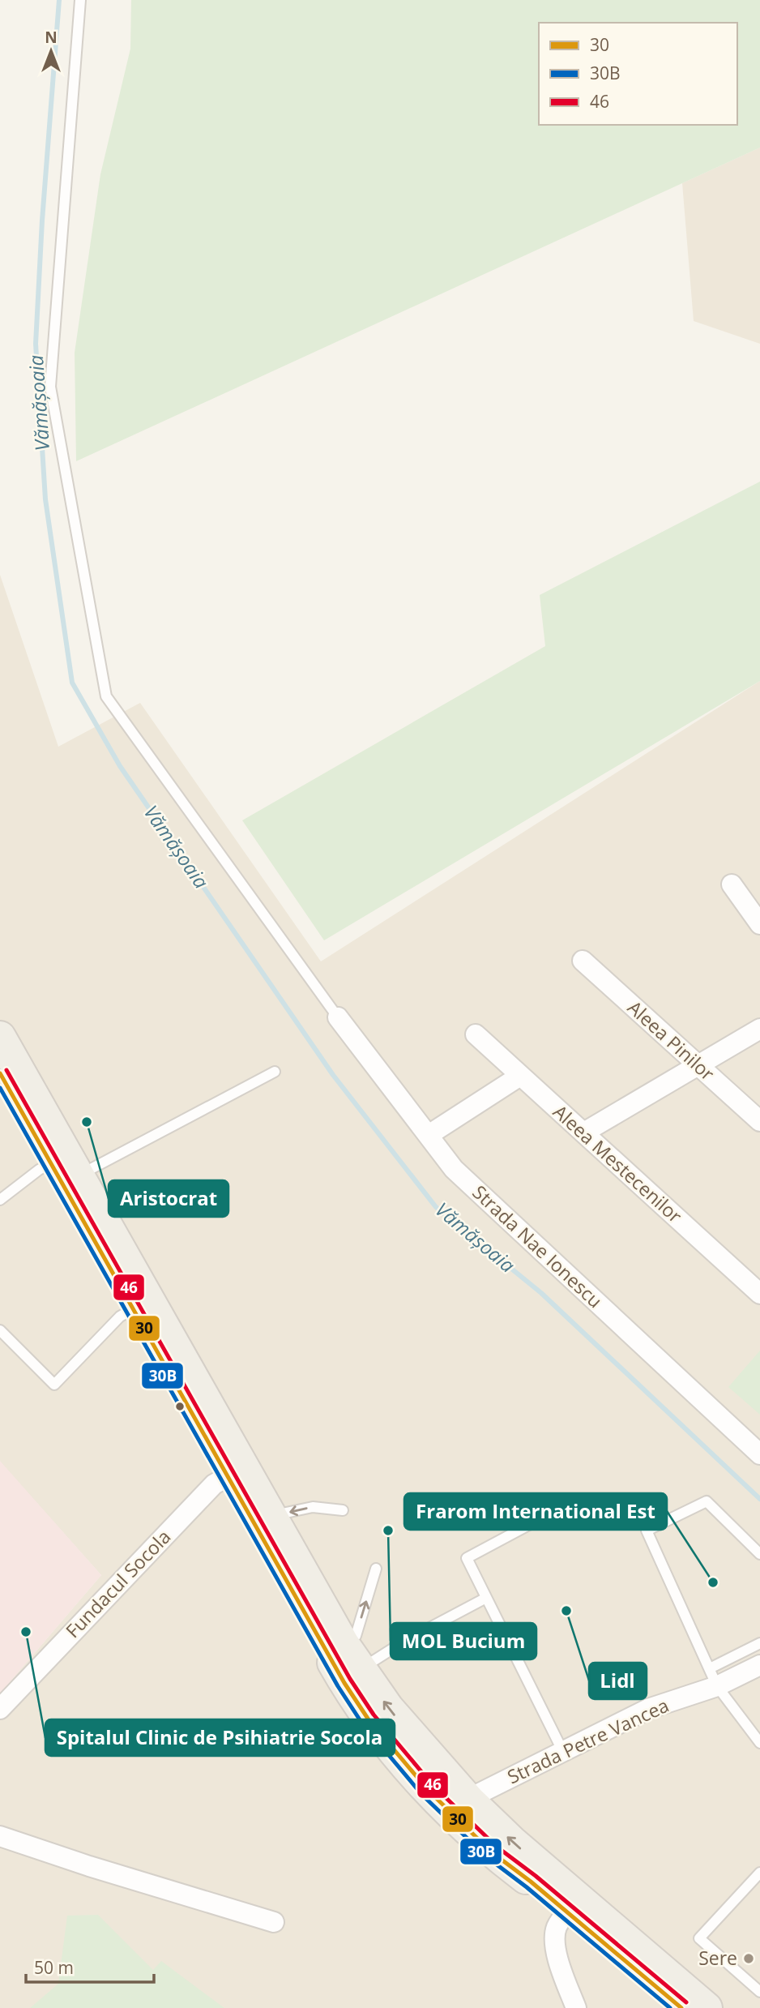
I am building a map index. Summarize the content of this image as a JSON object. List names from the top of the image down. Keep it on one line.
{"streets":{"street":["Aleea Pinilor","Aleea Mestecenilor","Strada Nae Ionescu","Fundacul Socola","Strada Petre Vancea"]},"water":["Vămășoaia"],"places":["Aristocrat","MOL Bucium","Frarom International Est","Lidl","Spitalul Clinic de Psihiatrie Socola","Sere"],"lines":["transit line 46","transit line 30","transit line 30B"],"legend":["30","30B","46"],"scale_bar":"50 m","north":"top"}
